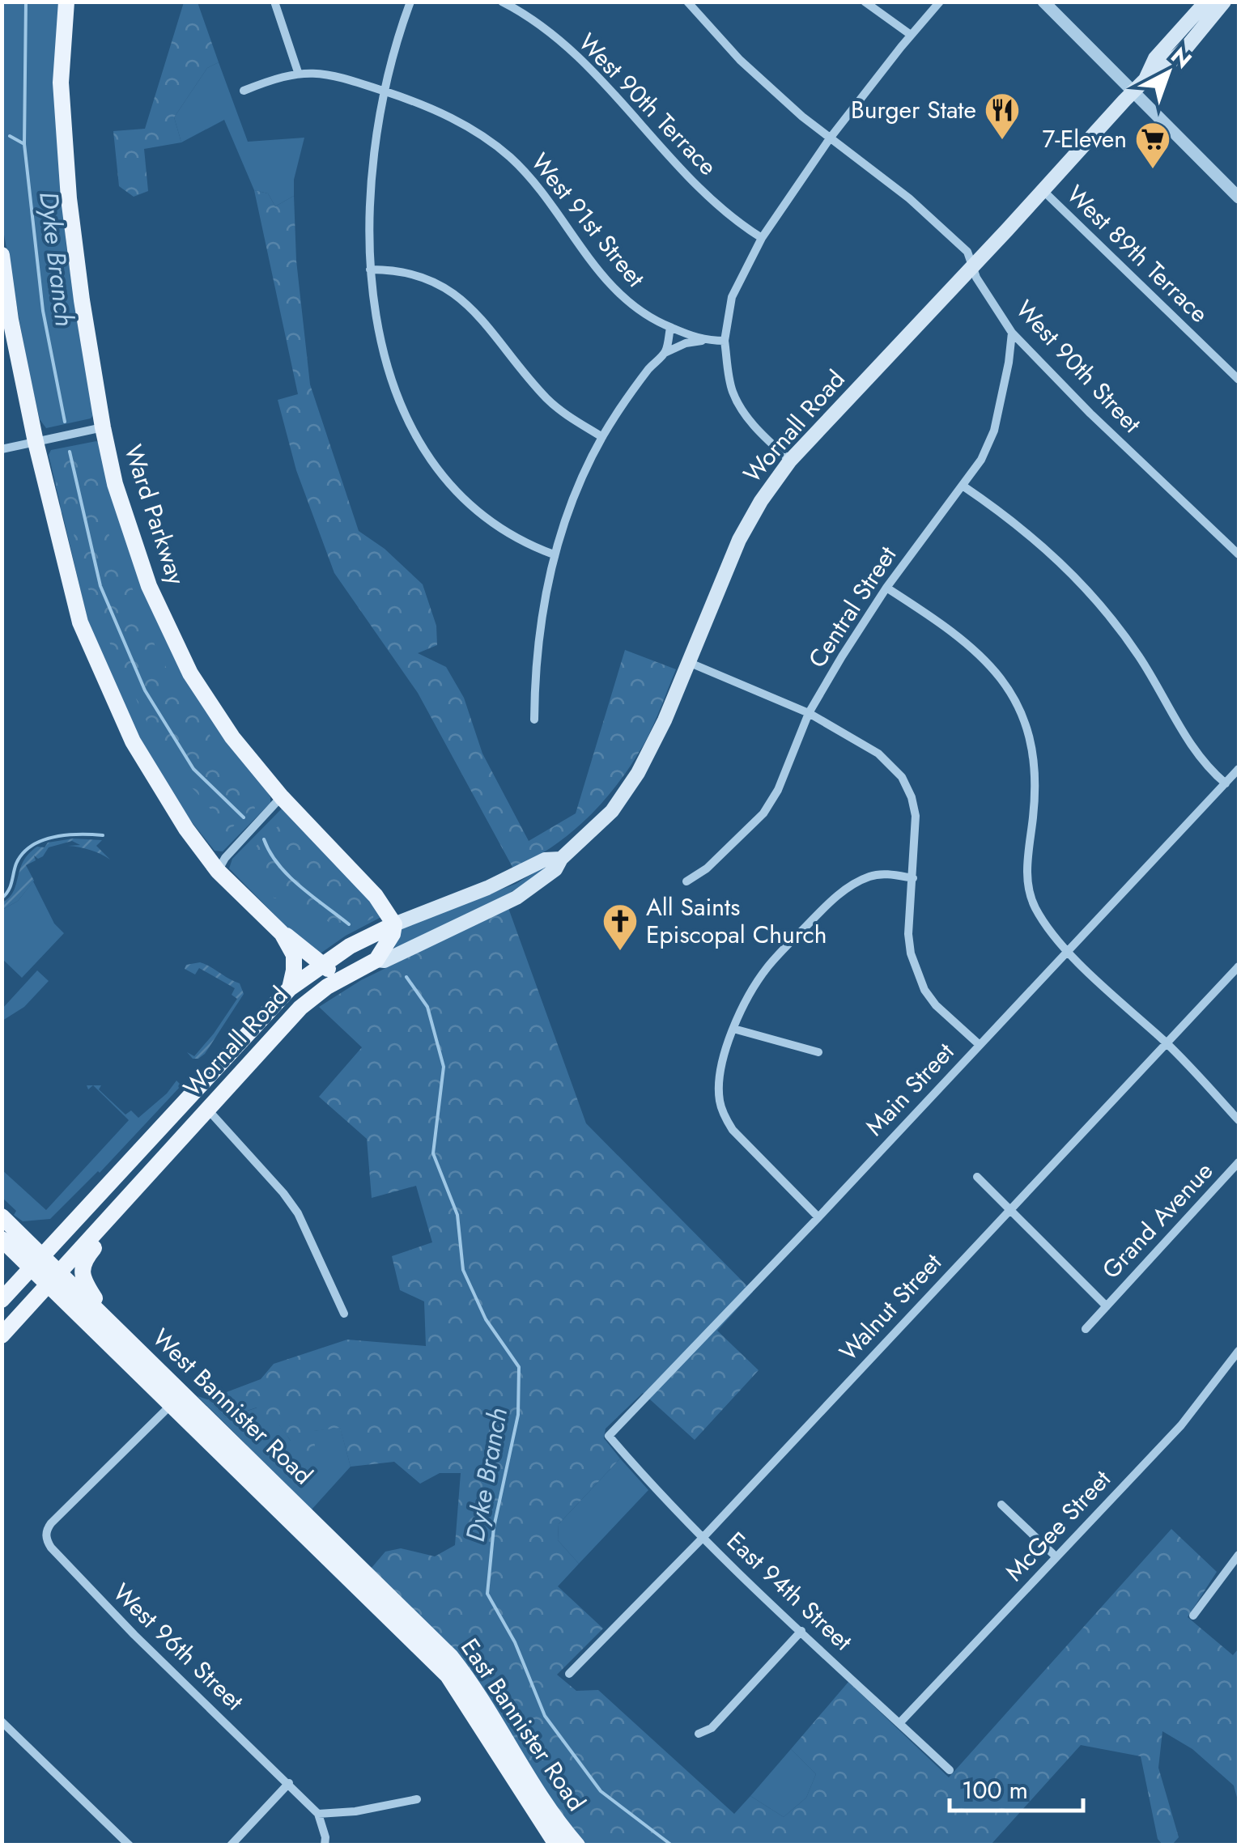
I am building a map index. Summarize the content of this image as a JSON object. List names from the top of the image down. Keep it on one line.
{"streets":{"main road":["Wornall Road","Ward Parkway","West Bannister Road","East Bannister Road"],"street":["West 90th Terrace","West 91st Street","West 89th Terrace","West 90th Street","Central Street","Main Street","Grand Avenue","Walnut Street","McGee Street","East 94th Street","West 96th Street"]},"crossings":[["West 89th Terrace","Wornall Road"],["West 90th Street","Wornall Road"],["West 90th Street","Central Street"],["Wornall Road","Ward Parkway"],["Wornall Road","West Bannister Road"],["Main Street","East 94th Street"],["Walnut Street","East 94th Street"],["West Bannister Road","West 96th Street"],["West Bannister Road","East Bannister Road"],["McGee Street","East 94th Street"]],"water":["Dyke Branch"],"places":{"restaurant":["Burger State"],"supermarket":["7-Eleven"],"church":["All Saints Episcopal Church"]},"scale_bar":"100 m","north":"top right"}
